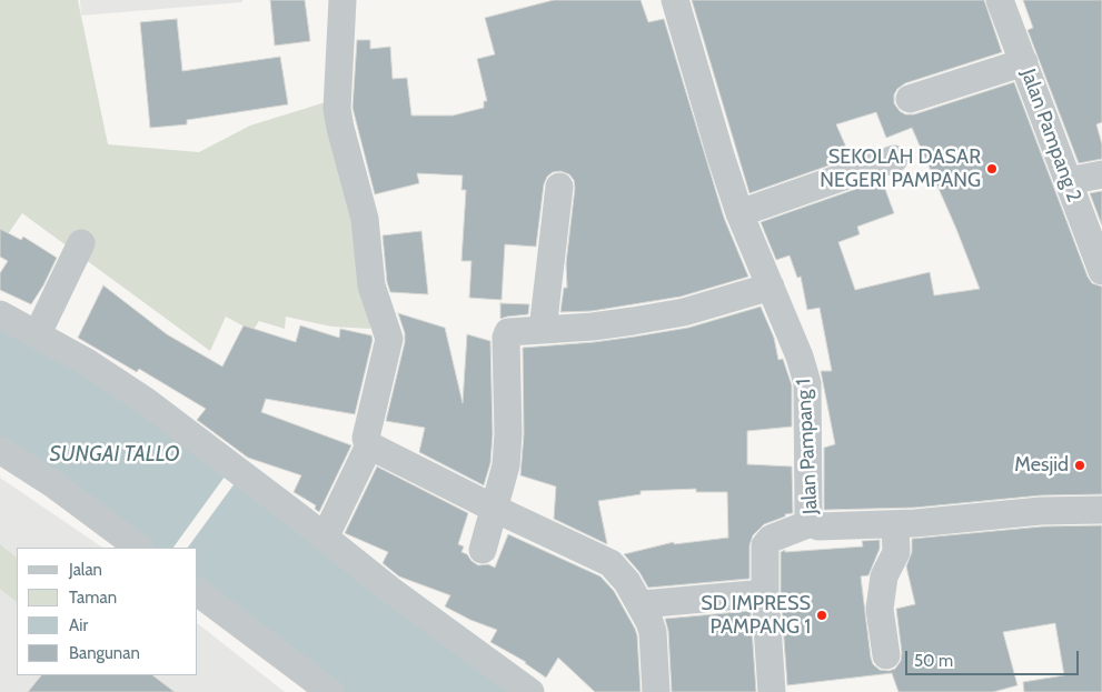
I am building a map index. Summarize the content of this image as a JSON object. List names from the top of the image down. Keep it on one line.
{"streets":{"street":["Jalan Pampang 2","Jalan Pampang 1"]},"water":["SUNGAI TALLO"],"places":["SEKOLAH DASAR NEGERI PAMPANG","Mesjid","SD IMPRESS PAMPANG 1"],"legend":["Jalan","Taman","Air","Bangunan"],"scale_bar":"50 m"}
